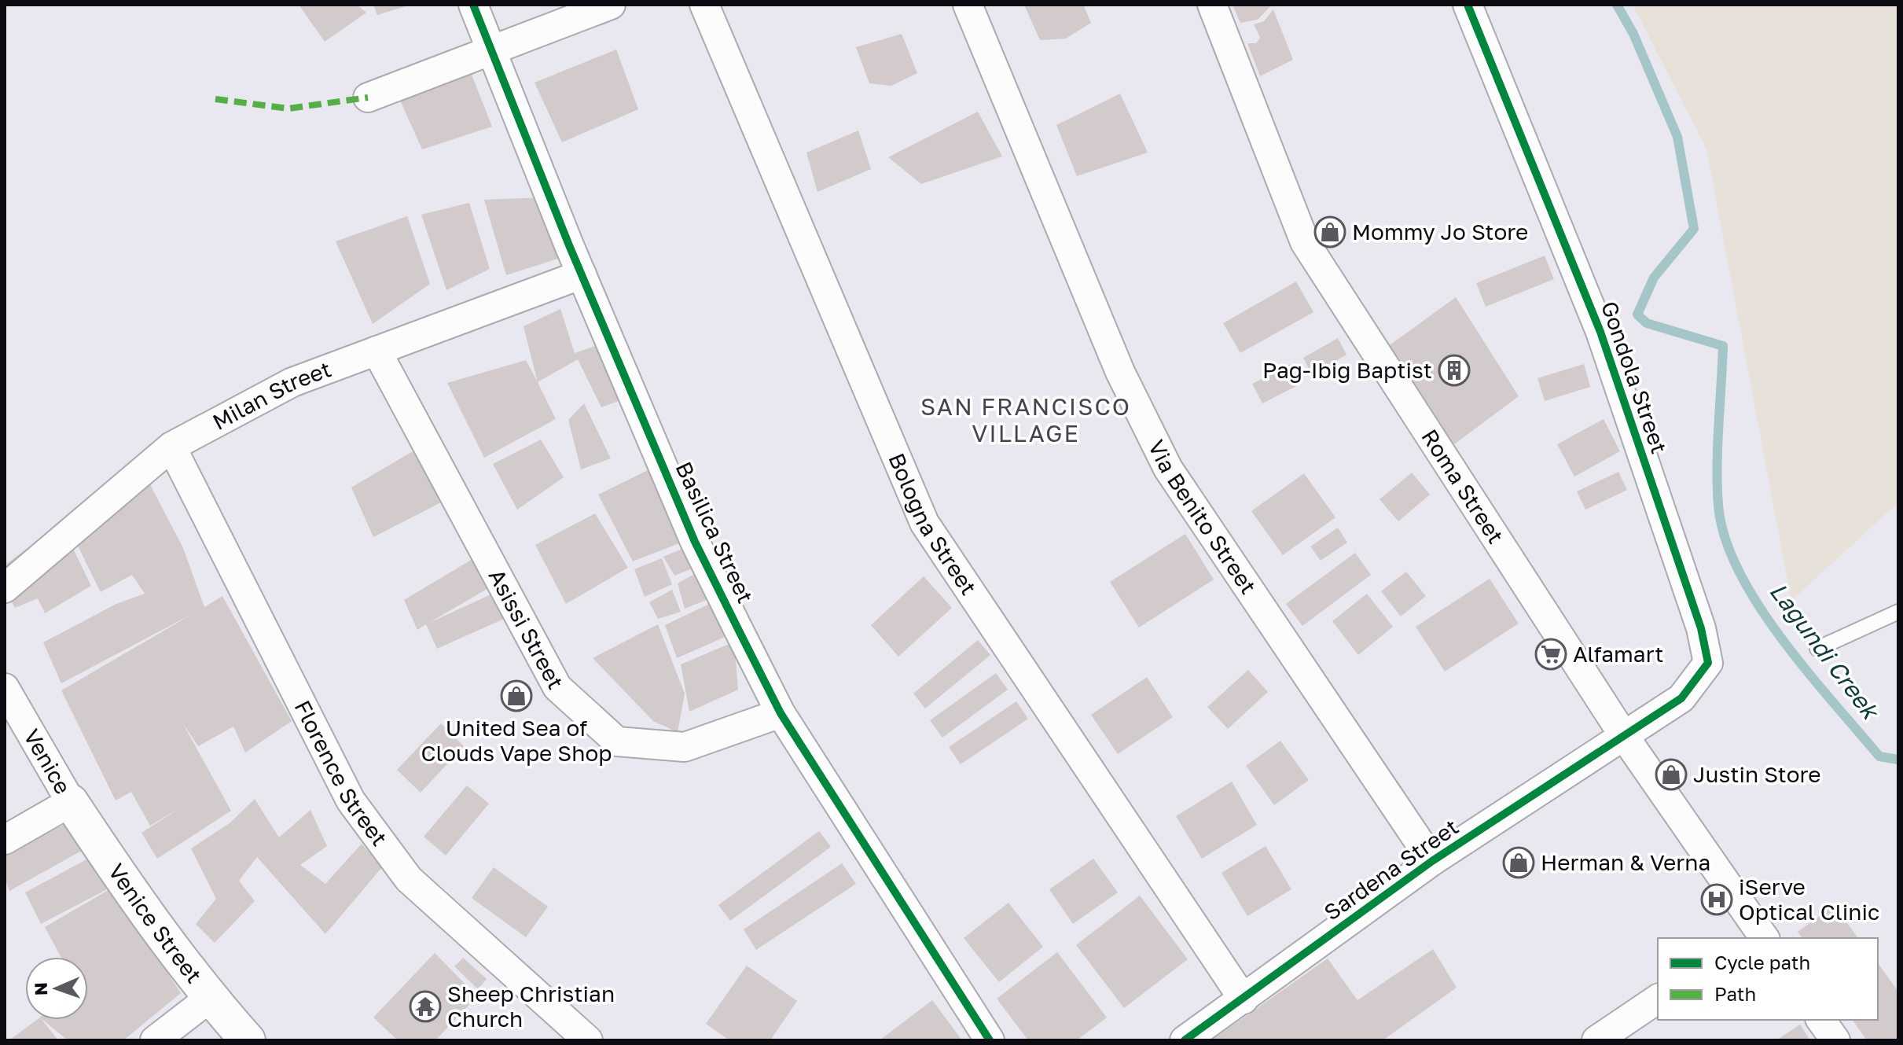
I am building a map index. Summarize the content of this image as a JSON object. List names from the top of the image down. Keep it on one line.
{"streets":{"street":["Gondola Street","Milan Street","Roma Street","Via Benito Street","Bologna Street","Basilica Street","Asissi Street","Venice","Florence Street","Sardena Street","Venice Street"]},"crossings":[["Gondola Street","Roma Street"],["Gondola Street","Sardena Street"],["Milan Street","Basilica Street"],["Milan Street","Asissi Street"],["Milan Street","Florence Street"],["Roma Street","Sardena Street"],["Via Benito Street","Sardena Street"],["Bologna Street","Sardena Street"],["Basilica Street","Asissi Street"],["Venice","Venice Street"]],"districts":["SAN FRANCISCO VILLAGE"],"water":["Lagundi Creek"],"places":{"shop":["Mommy Jo Store","United Sea of Clouds Vape Shop","Justin Store","Herman & Verna"],"building":["Pag-Ibig Baptist"],"supermarket":["Alfamart"],"hospital":["iServe Optical Clinic"],"temple":["Sheep Christian Church"]},"legend":["Cycle path","Path"],"north":"left"}
